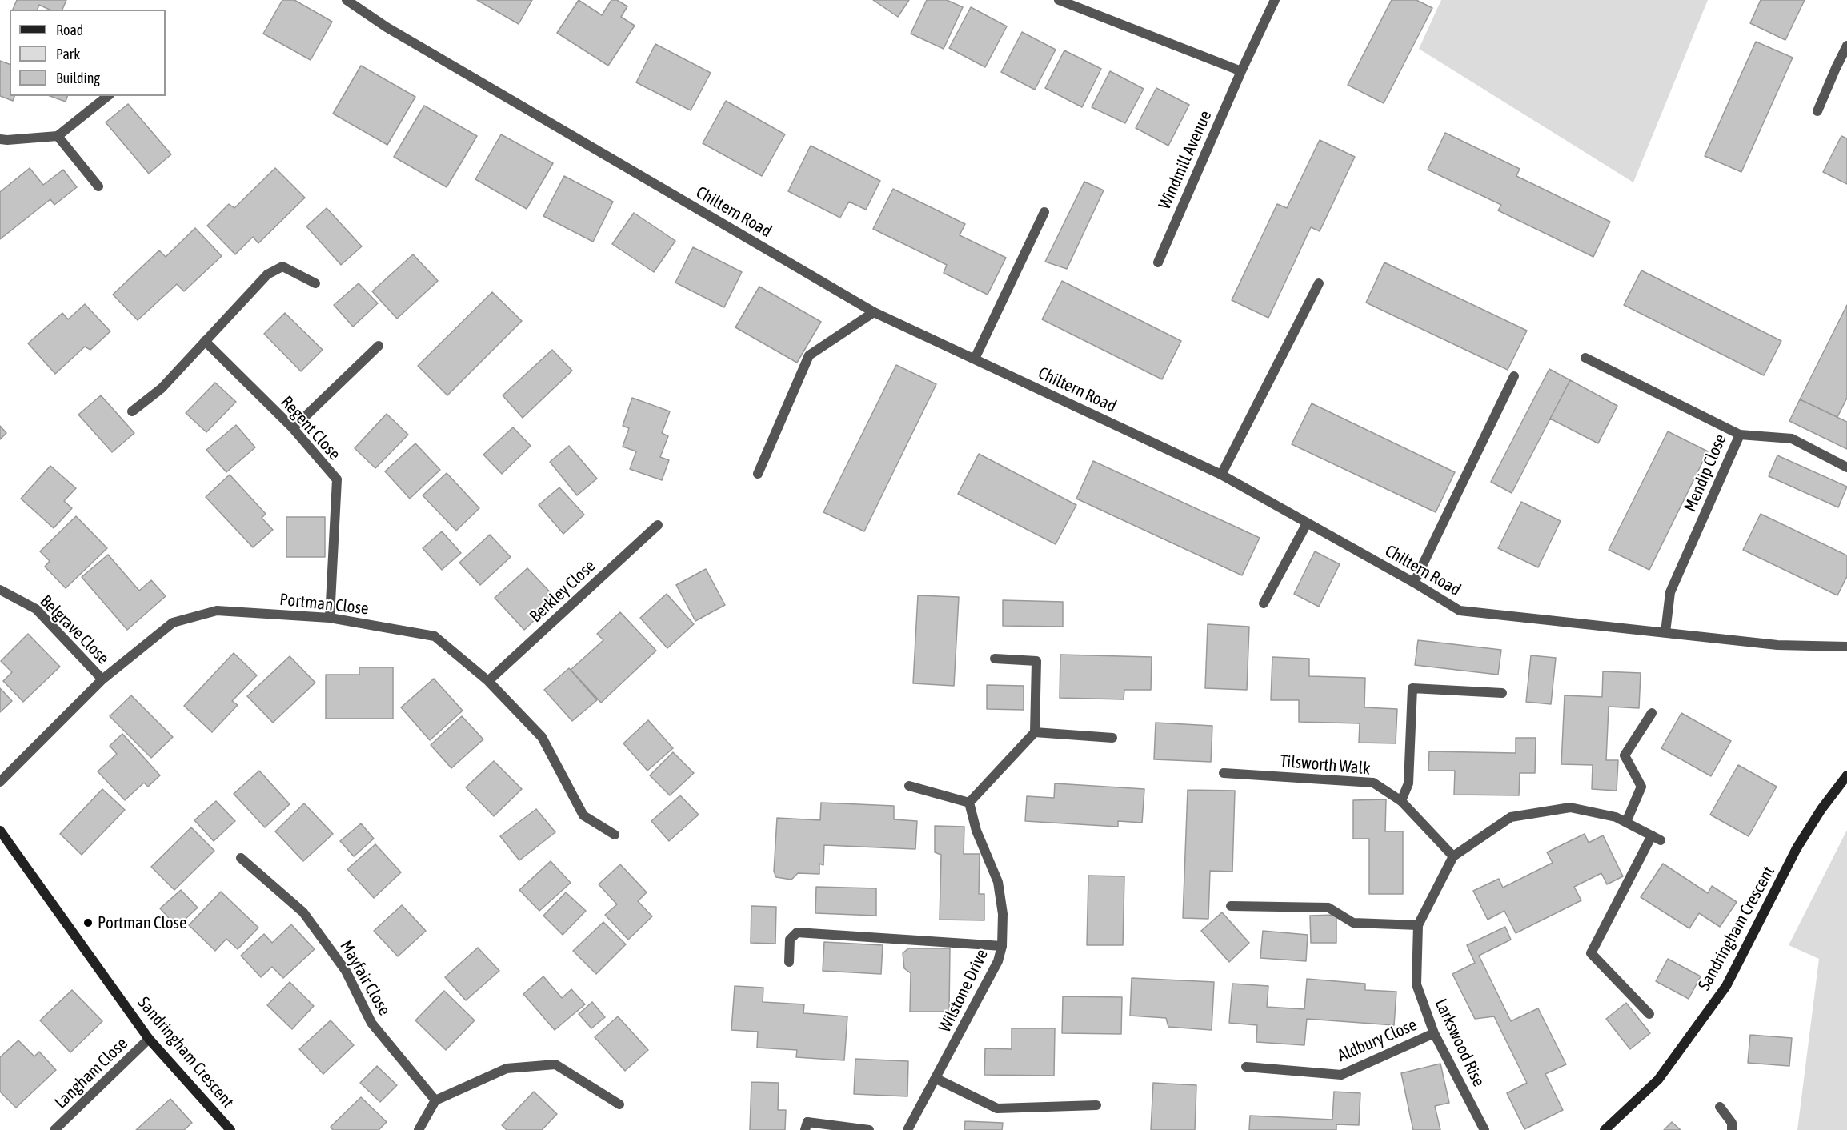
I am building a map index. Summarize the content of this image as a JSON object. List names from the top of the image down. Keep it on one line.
{"streets":{"street":["Windmill Avenue","Chiltern Road","Regent Close","Mendip Close","Berkley Close","Portman Close","Belgrave Close","Tilsworth Walk","Sandringham Crescent","Mayfair Close","Wilstone Drive","Aldbury Close","Larkswood Rise","Langham Close"]},"crossings":[["Chiltern Road","Mendip Close"],["Regent Close","Portman Close"],["Berkley Close","Portman Close"],["Portman Close","Belgrave Close"],["Tilsworth Walk","Larkswood Rise"],["Sandringham Crescent","Langham Close"],["Aldbury Close","Larkswood Rise"]],"places":["Portman Close"],"legend":["Road","Park","Building"]}
